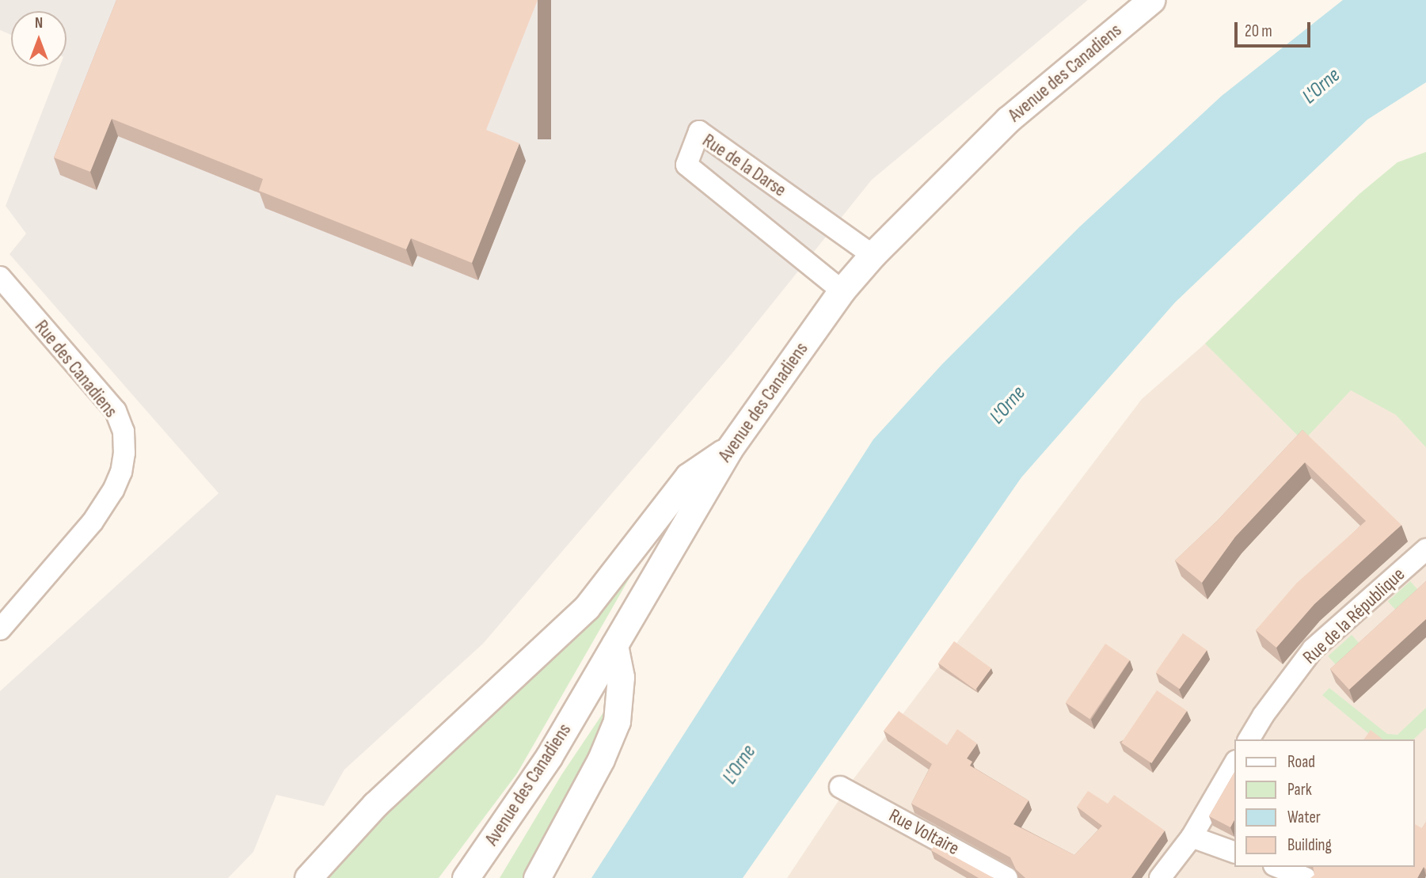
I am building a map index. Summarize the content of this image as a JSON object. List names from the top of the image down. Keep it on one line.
{"streets":{"street":["Avenue des Canadiens","Rue de la Darse","Rue des Canadiens","Rue de la République","Rue Voltaire"]},"crossings":[["Avenue des Canadiens","Rue de la Darse"]],"water":["L'Orne"],"legend":["Road","Park","Water","Building"],"scale_bar":"20 m","north":"top"}
